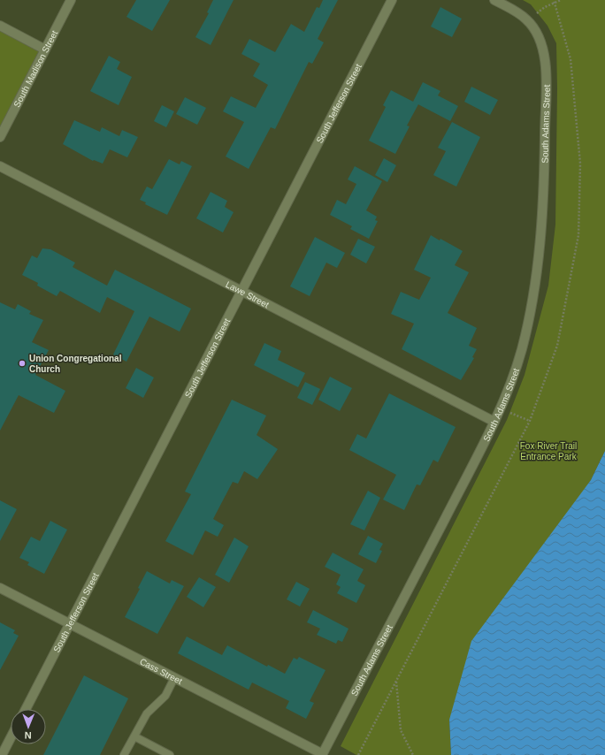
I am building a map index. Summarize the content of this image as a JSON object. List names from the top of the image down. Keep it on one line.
{"streets":{"street":["South Madison Street","South Jefferson Street","South Adams Street","Lawe Street","Cass Street"]},"crossings":[["South Jefferson Street","Lawe Street"],["South Jefferson Street","Cass Street"],["South Adams Street","Lawe Street"],["South Adams Street","Cass Street"]],"parks":["Fox River Trail Entrance Park"],"places":["Union Congregational Church"],"north":"bottom"}
